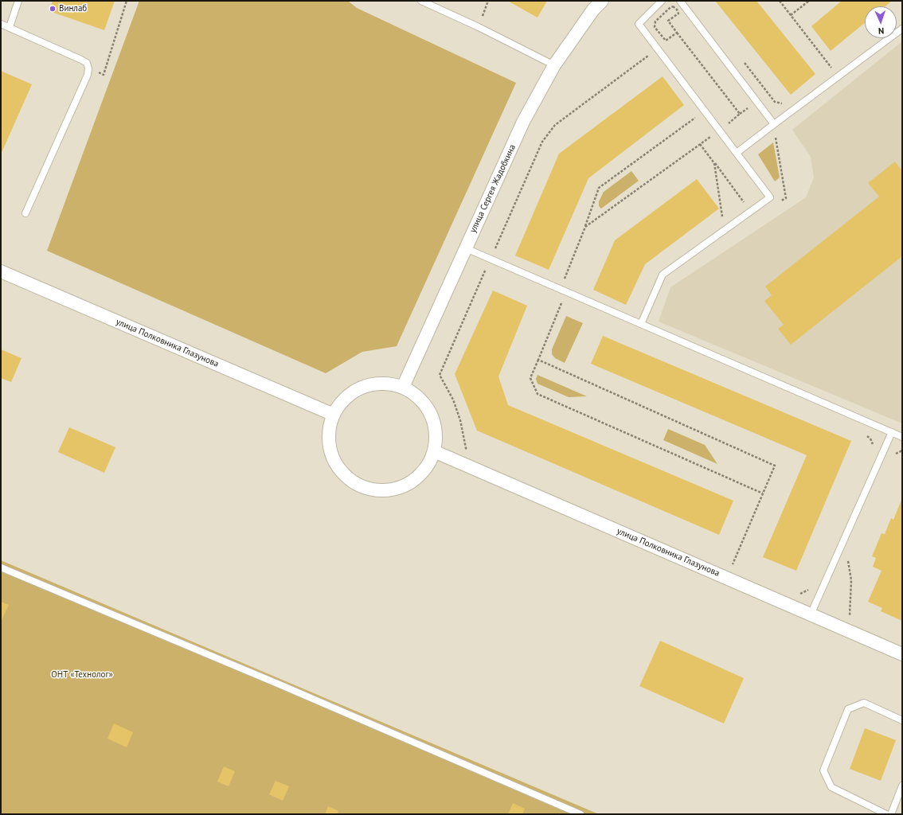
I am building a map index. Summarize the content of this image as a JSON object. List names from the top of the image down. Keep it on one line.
{"streets":{"street":["улица Сергея Жадобкина","улица Полковника Глазунова"]},"crossings":[["улица Сергея Жадобкина","улица Полковника Глазунова"]],"parks":["ОНТ «Технолог»"],"places":["Винлаб"],"north":"bottom"}
